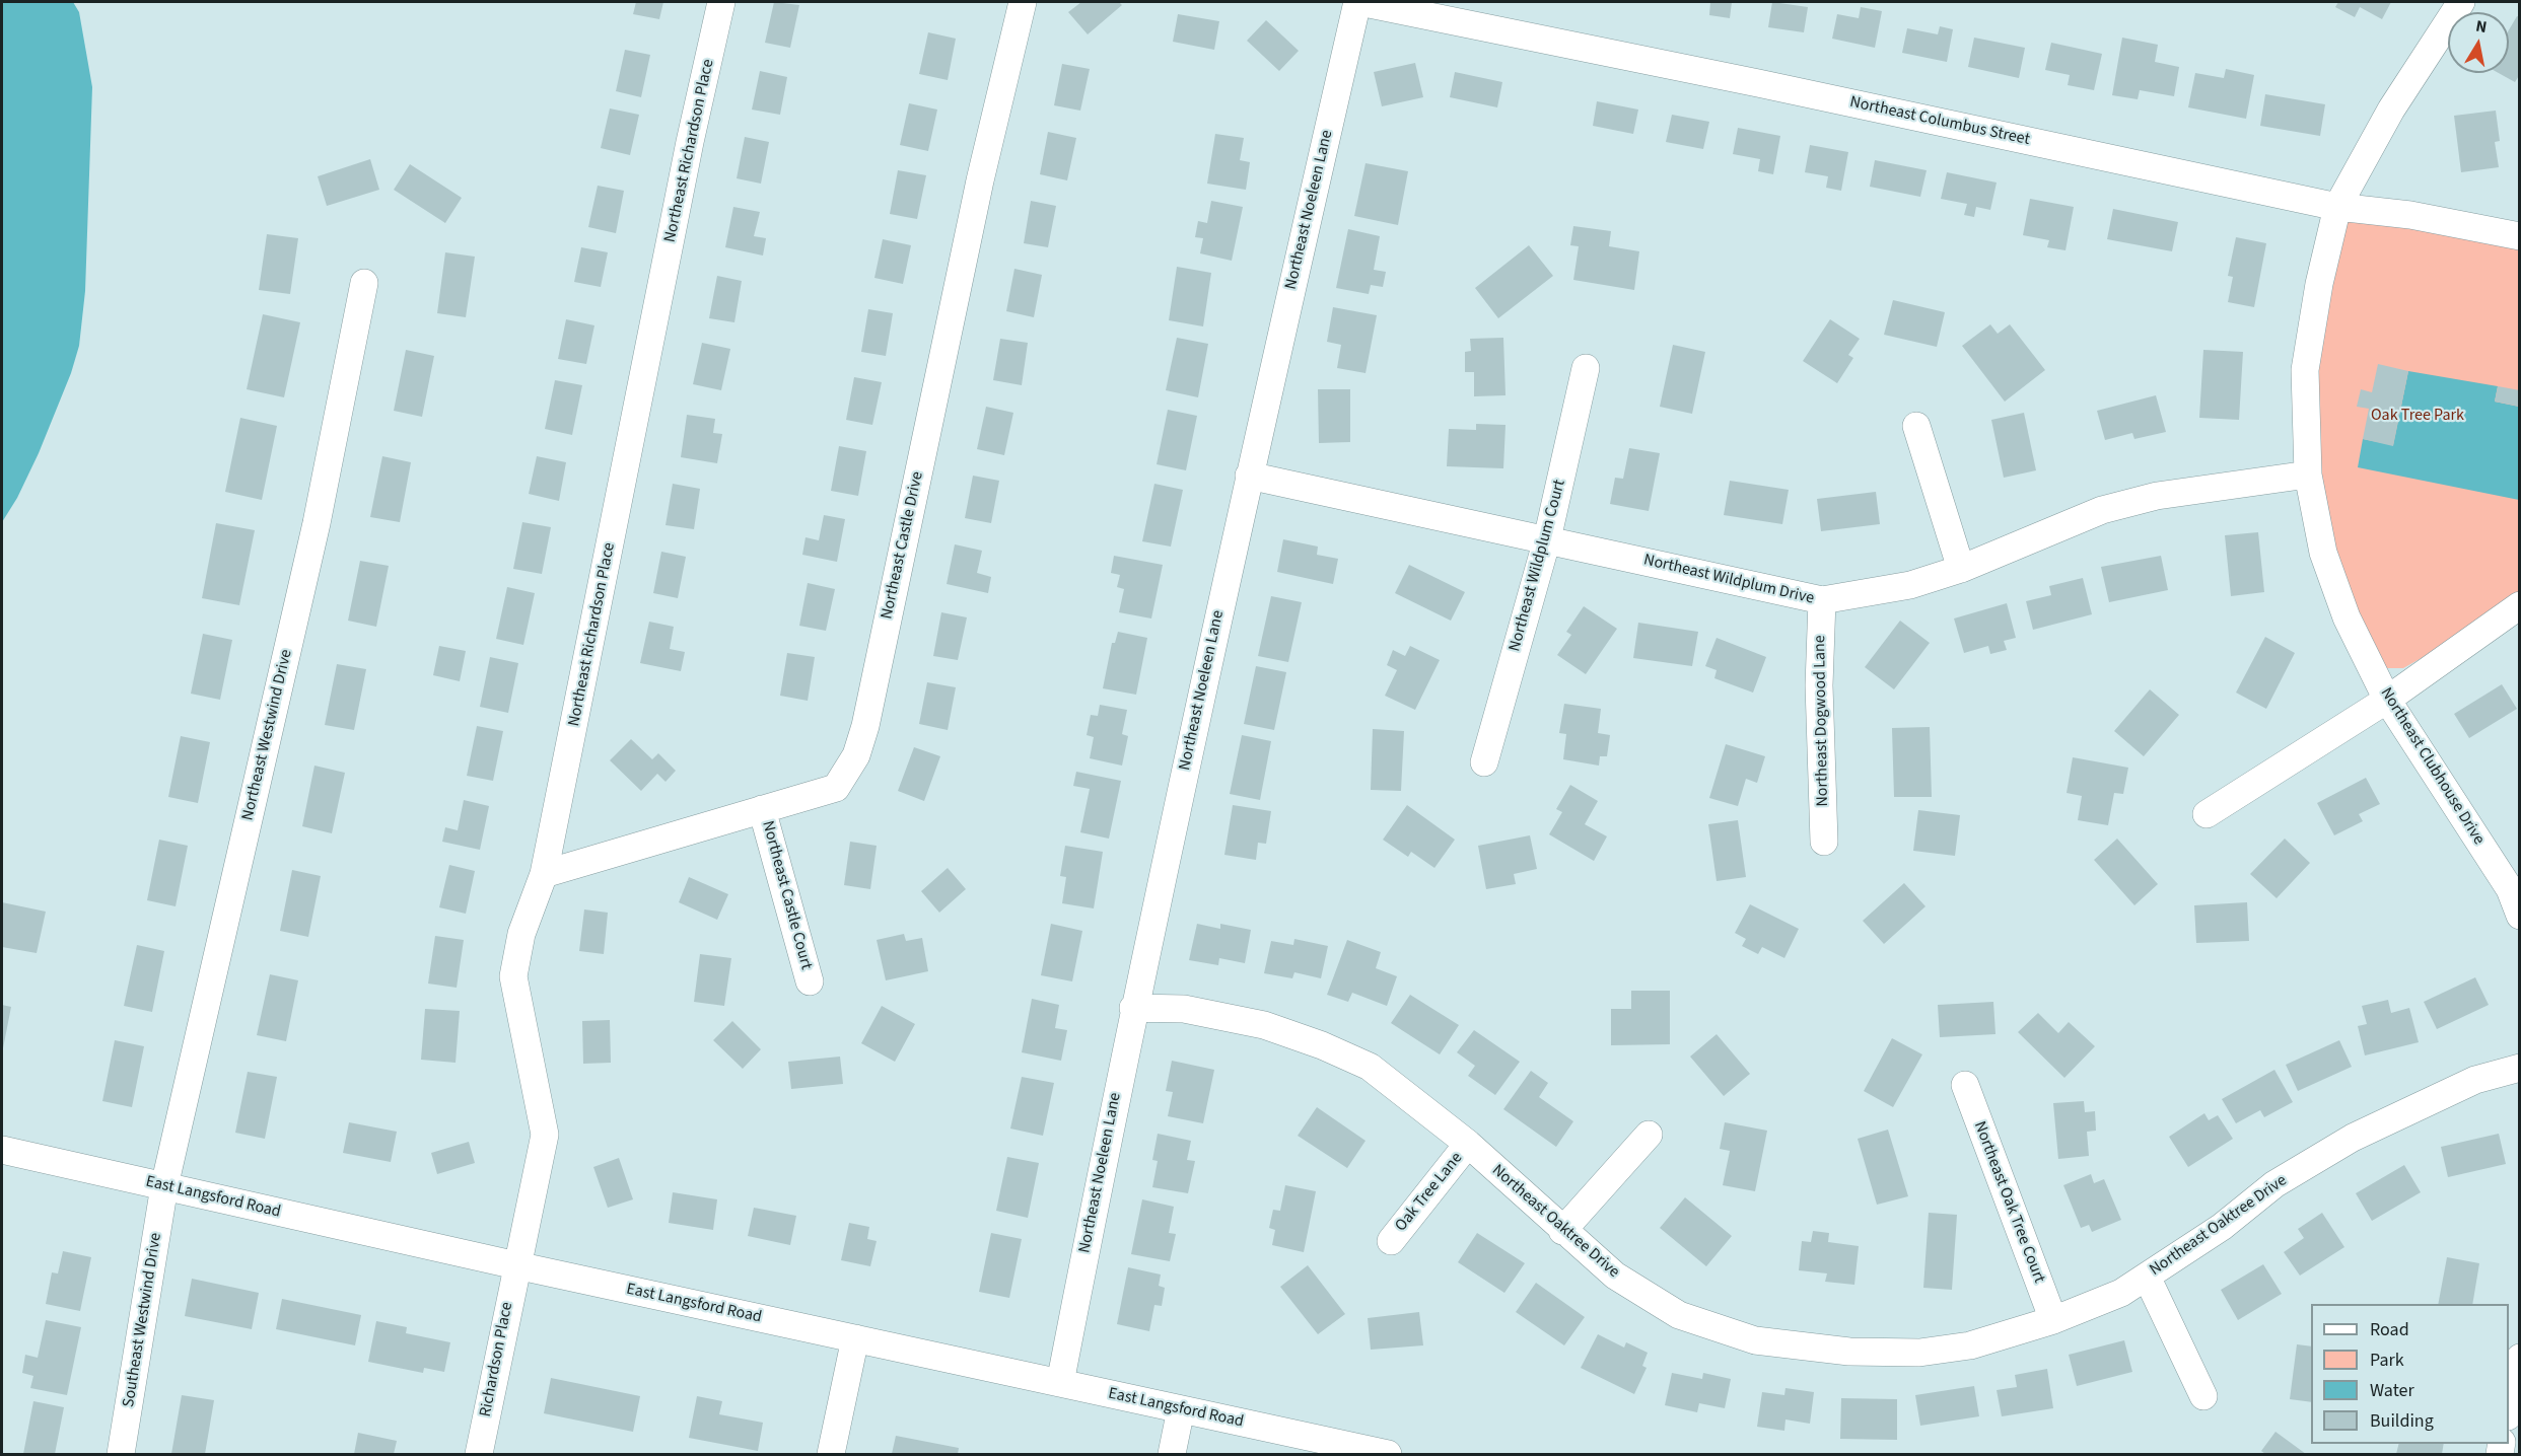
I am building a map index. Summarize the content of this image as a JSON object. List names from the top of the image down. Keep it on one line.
{"streets":{"street":["Northeast Columbus Street","Northeast Richardson Place","Northeast Noeleen Lane","Northeast Castle Drive","Northeast Wildplum Court","Northeast Wildplum Drive","Northeast Dogwood Lane","Northeast Westwind Drive","Northeast Clubhouse Drive","Northeast Castle Court","Oak Tree Lane","East Langsford Road","Northeast Oak Tree Court","Northeast Oaktree Drive","Southeast Westwind Drive","Richardson Place"]},"crossings":[["Northeast Columbus Street","Northeast Noeleen Lane"],["Northeast Columbus Street","Northeast Clubhouse Drive"],["Northeast Richardson Place","Northeast Castle Drive"],["Northeast Richardson Place","East Langsford Road"],["Northeast Richardson Place","Richardson Place"],["Northeast Noeleen Lane","Northeast Wildplum Drive"],["Northeast Noeleen Lane","East Langsford Road"],["Northeast Noeleen Lane","Northeast Oaktree Drive"],["Northeast Castle Drive","Northeast Castle Court"],["Northeast Wildplum Court","Northeast Wildplum Drive"],["Northeast Wildplum Drive","Northeast Dogwood Lane"],["Northeast Wildplum Drive","Northeast Clubhouse Drive"],["Northeast Westwind Drive","East Langsford Road"],["Northeast Westwind Drive","Southeast Westwind Drive"],["Oak Tree Lane","Northeast Oaktree Drive"],["East Langsford Road","Southeast Westwind Drive"],["East Langsford Road","Richardson Place"],["Northeast Oak Tree Court","Northeast Oaktree Drive"]],"parks":["Oak Tree Park"],"legend":["Road","Park","Water","Building"],"north":"top"}
